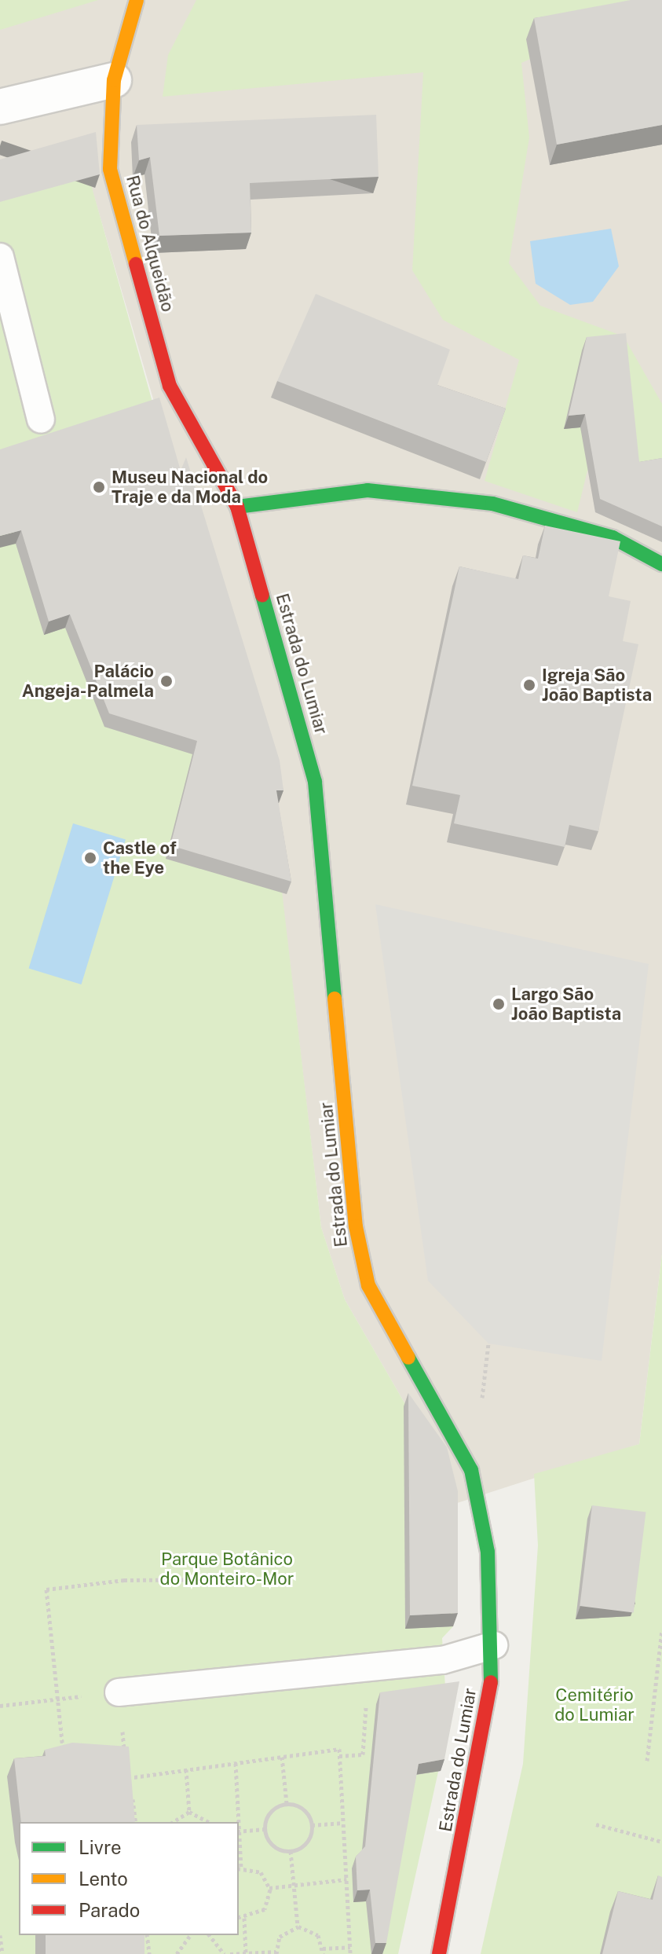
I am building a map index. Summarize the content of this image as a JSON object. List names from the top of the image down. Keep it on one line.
{"streets":{"street":["Rua do Alqueidão","Estrada do Lumiar"]},"crossings":[["Rua do Alqueidão","Estrada do Lumiar"]],"parks":["Parque Botânico do Monteiro-Mor","Cemitério do Lumiar"],"places":["Museu Nacional do Traje e da Moda","Palácio Angeja-Palmela","Igreja São João Baptista","Castle of the Eye","Largo São João Baptista"],"legend":["Livre","Lento","Parado"]}
